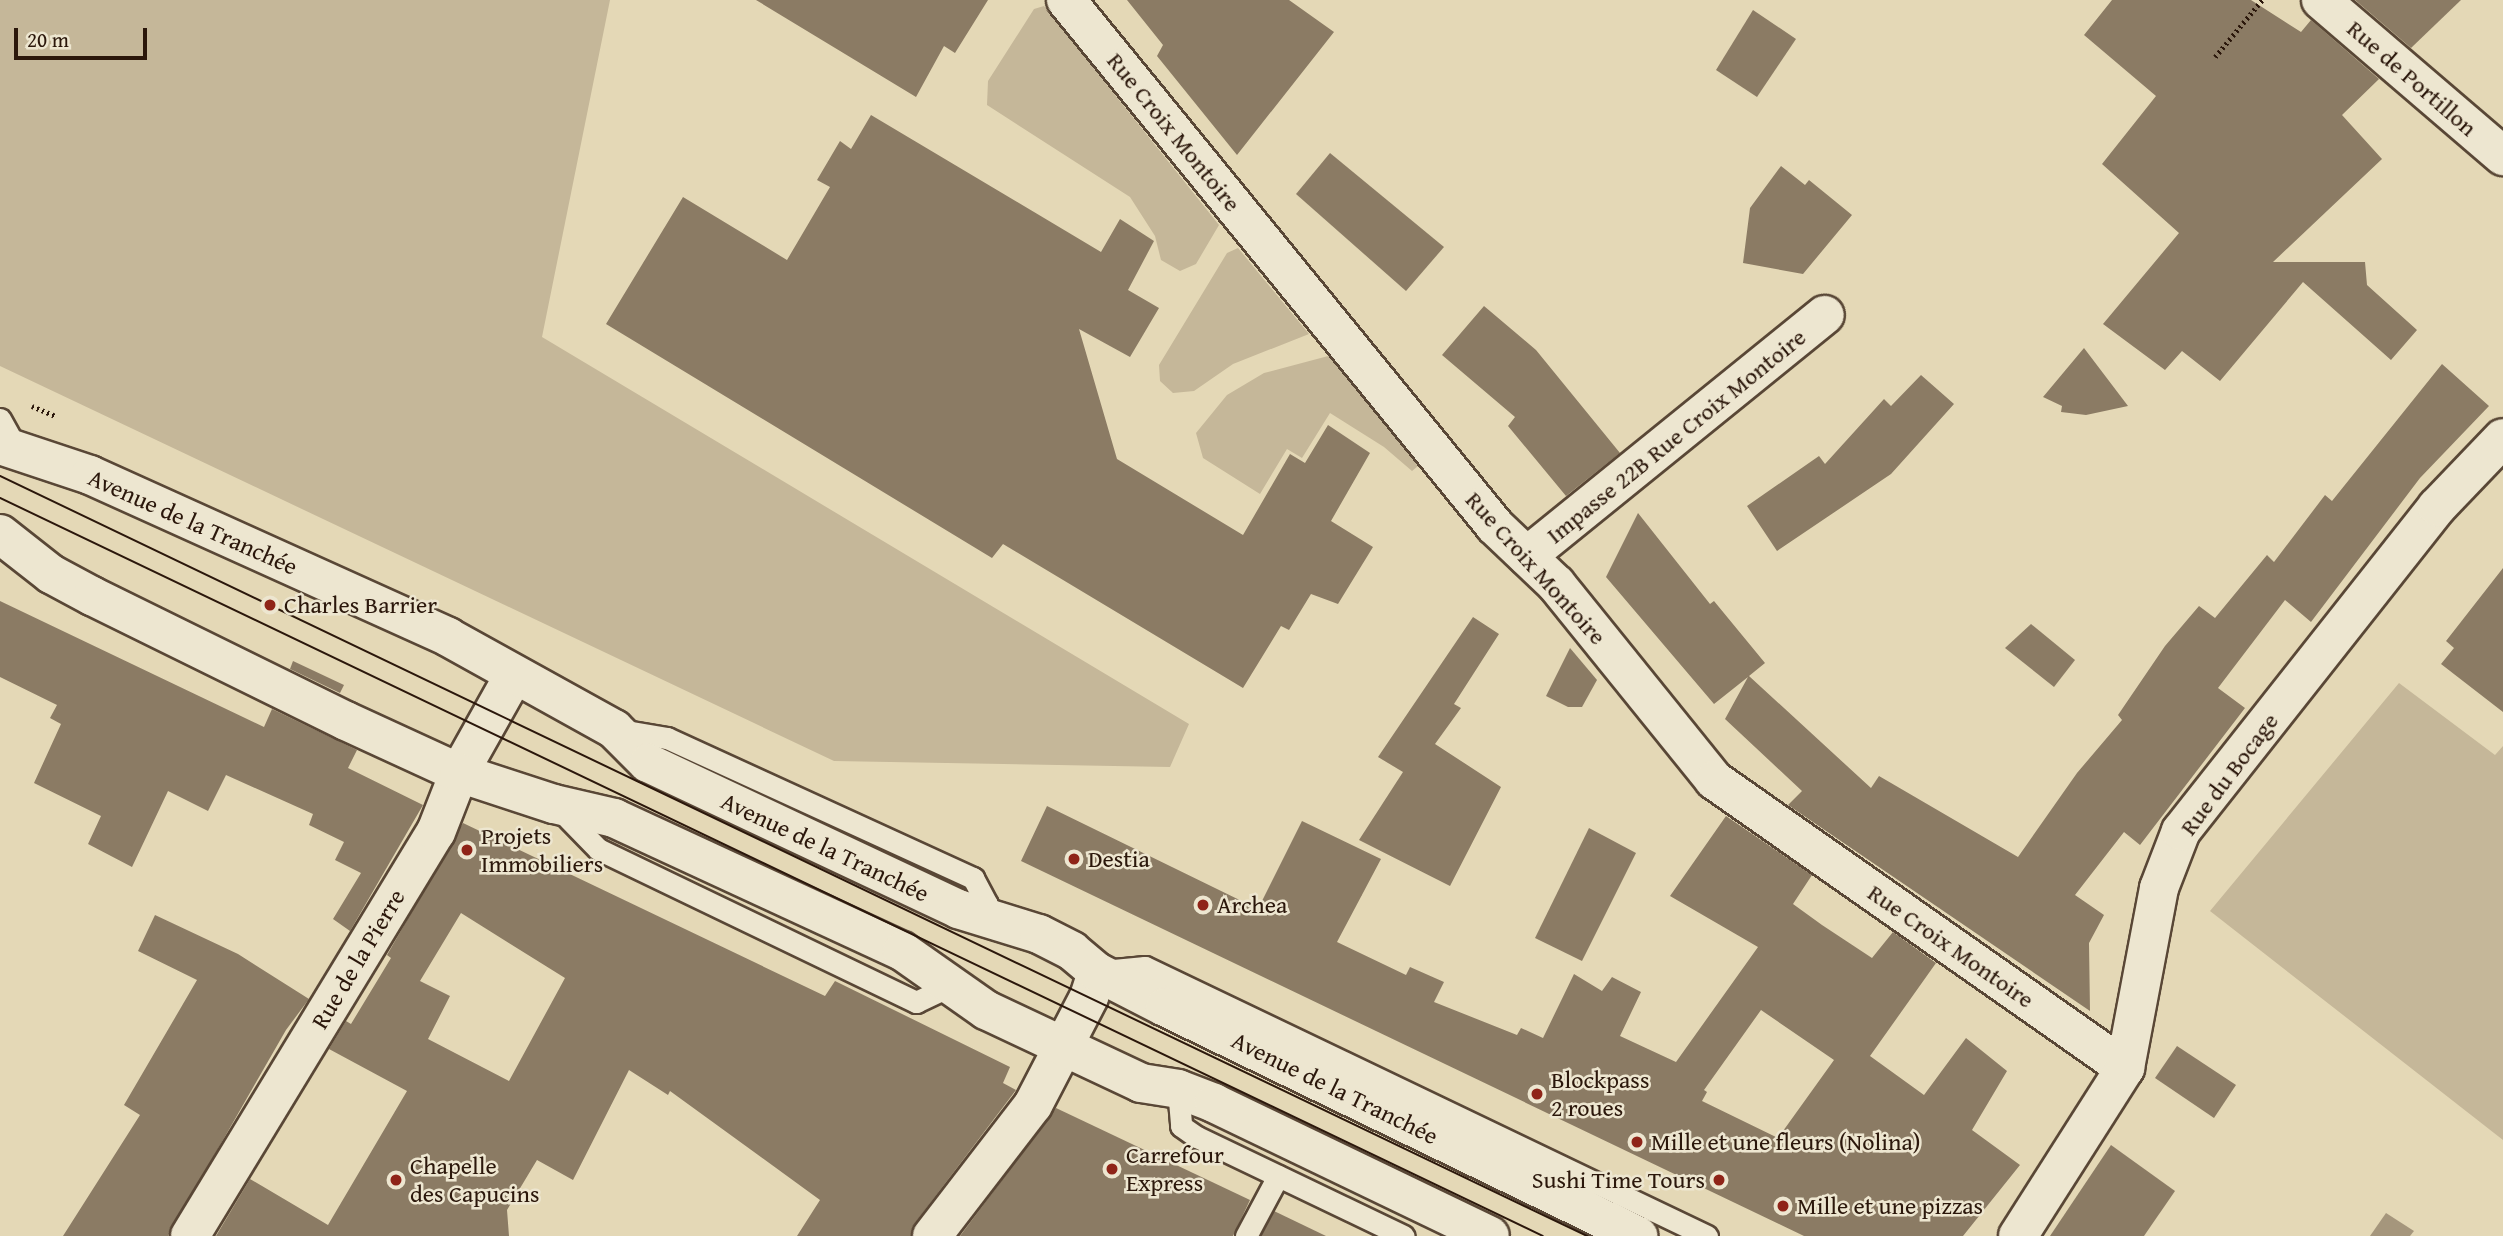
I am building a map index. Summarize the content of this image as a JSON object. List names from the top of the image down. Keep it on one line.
{"streets":{"street":["Rue de Portillon","Rue Croix Montoire","Impasse 22B Rue Croix Montoire","Avenue de la Tranchée","Rue du Bocage","Rue de la Pierre"]},"crossings":[["Rue Croix Montoire","Impasse 22B Rue Croix Montoire"],["Rue Croix Montoire","Rue du Bocage"],["Avenue de la Tranchée","Rue de la Pierre"]],"places":["Charles Barrier","Projets Immobiliers","Destia","Archea","Blockpass 2 roues","Mille et une fleurs (Nolina)","Carrefour Express","Chapelle des Capucins","Sushi Time Tours","Mille et une pizzas"],"scale_bar":"20 m"}
